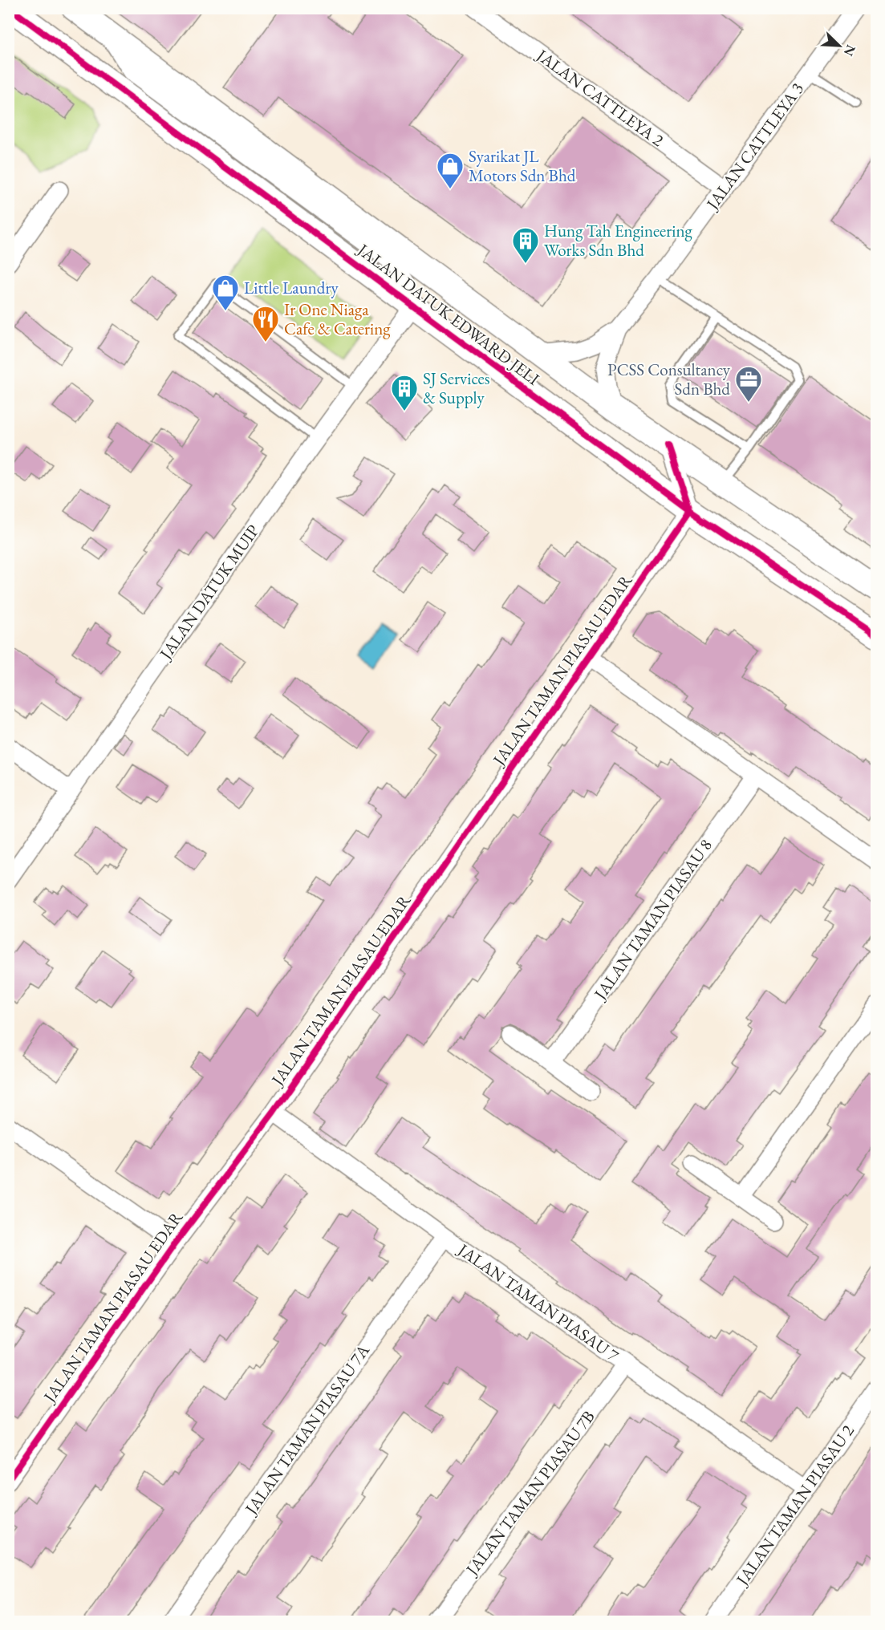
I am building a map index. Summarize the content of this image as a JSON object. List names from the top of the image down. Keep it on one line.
{"streets":{"street":["JALAN CATTLEYA 2","JALAN CATTLEYA 3","JALAN DATUK EDWARD JELI","JALAN DATUK MUIP","JALAN TAMAN PIASAU EDAR","JALAN TAMAN PIASAU 8","JALAN TAMAN PIASAU 7","JALAN TAMAN PIASAU 7A","JALAN TAMAN PIASAU 7B","JALAN TAMAN PIASAU 2"]},"crossings":[["JALAN CATTLEYA 2","JALAN CATTLEYA 3"],["JALAN CATTLEYA 3","JALAN DATUK EDWARD JELI"],["JALAN DATUK EDWARD JELI","JALAN DATUK MUIP"],["JALAN DATUK EDWARD JELI","JALAN TAMAN PIASAU EDAR"],["JALAN TAMAN PIASAU EDAR","JALAN TAMAN PIASAU 8"],["JALAN TAMAN PIASAU EDAR","JALAN TAMAN PIASAU 7"],["JALAN TAMAN PIASAU 7","JALAN TAMAN PIASAU 7A"],["JALAN TAMAN PIASAU 7","JALAN TAMAN PIASAU 7B"],["JALAN TAMAN PIASAU 7","JALAN TAMAN PIASAU 2"]],"places":{"shop":["Syarikat JL Motors Sdn Bhd","Little Laundry"],"building":["Hung Tah Engineering Works Sdn Bhd","SJ Services & Supply"],"restaurant":["Ir One Niaga Cafe & Catering"],"office":["PCSS Consultancy Sdn Bhd"]},"north":"bottom right"}
